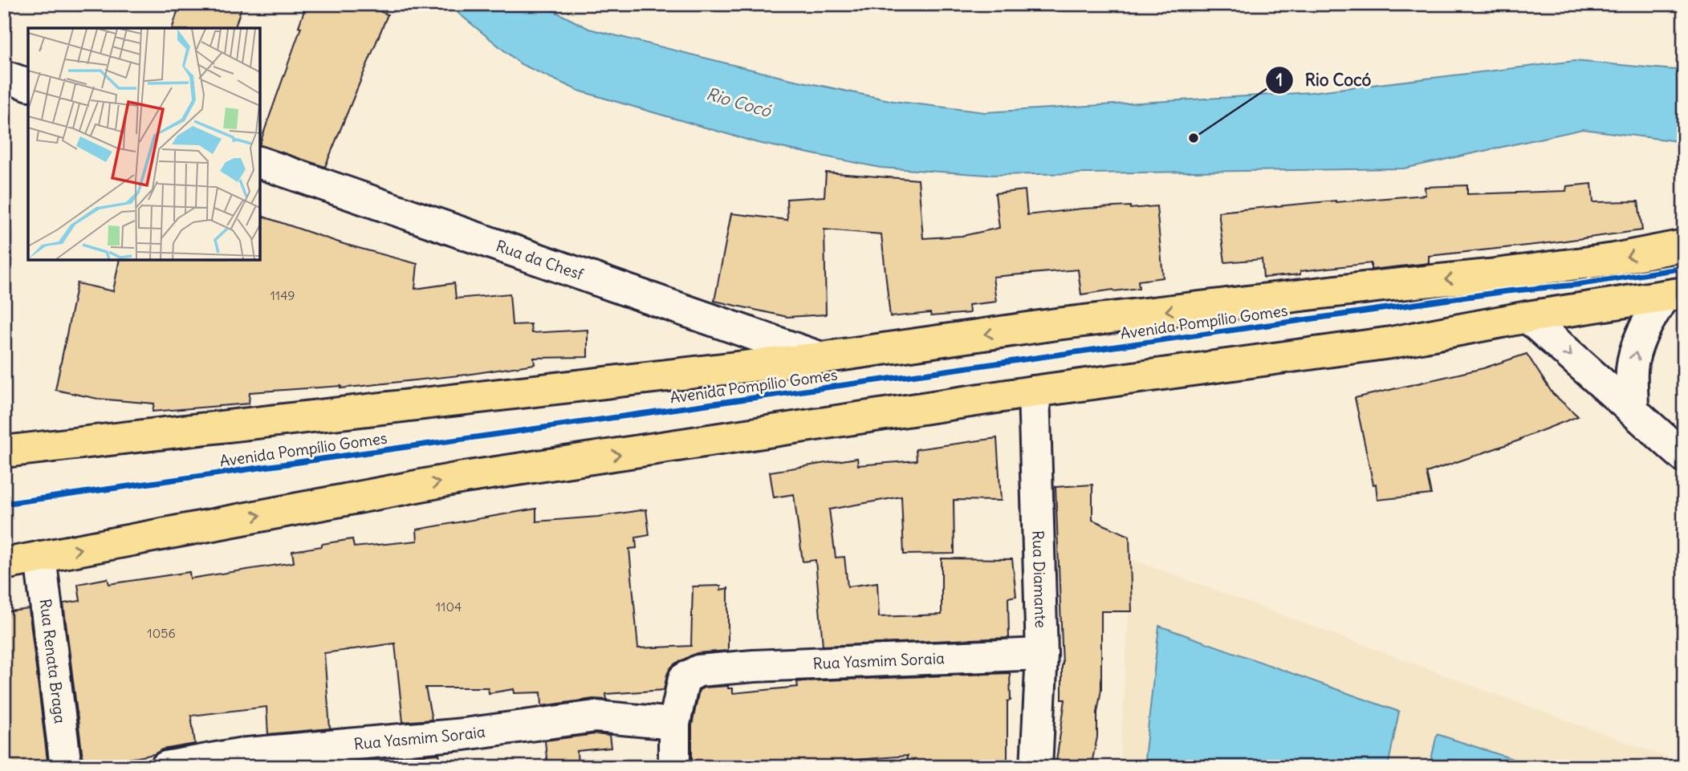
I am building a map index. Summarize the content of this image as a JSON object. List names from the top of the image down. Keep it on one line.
{"streets":{"main road":["Avenida Pompílio Gomes"],"street":["Rua da Chesf","Rua Diamante","Rua Yasmim Soraia","Rua Renata Braga"]},"crossings":[["Rua da Chesf","Avenida Pompílio Gomes"],["Rua Diamante","Rua Yasmim Soraia"]],"water":["Rio Cocó"],"places":["Rio Cocó"],"house_numbers":["1149","1104","1056"]}
